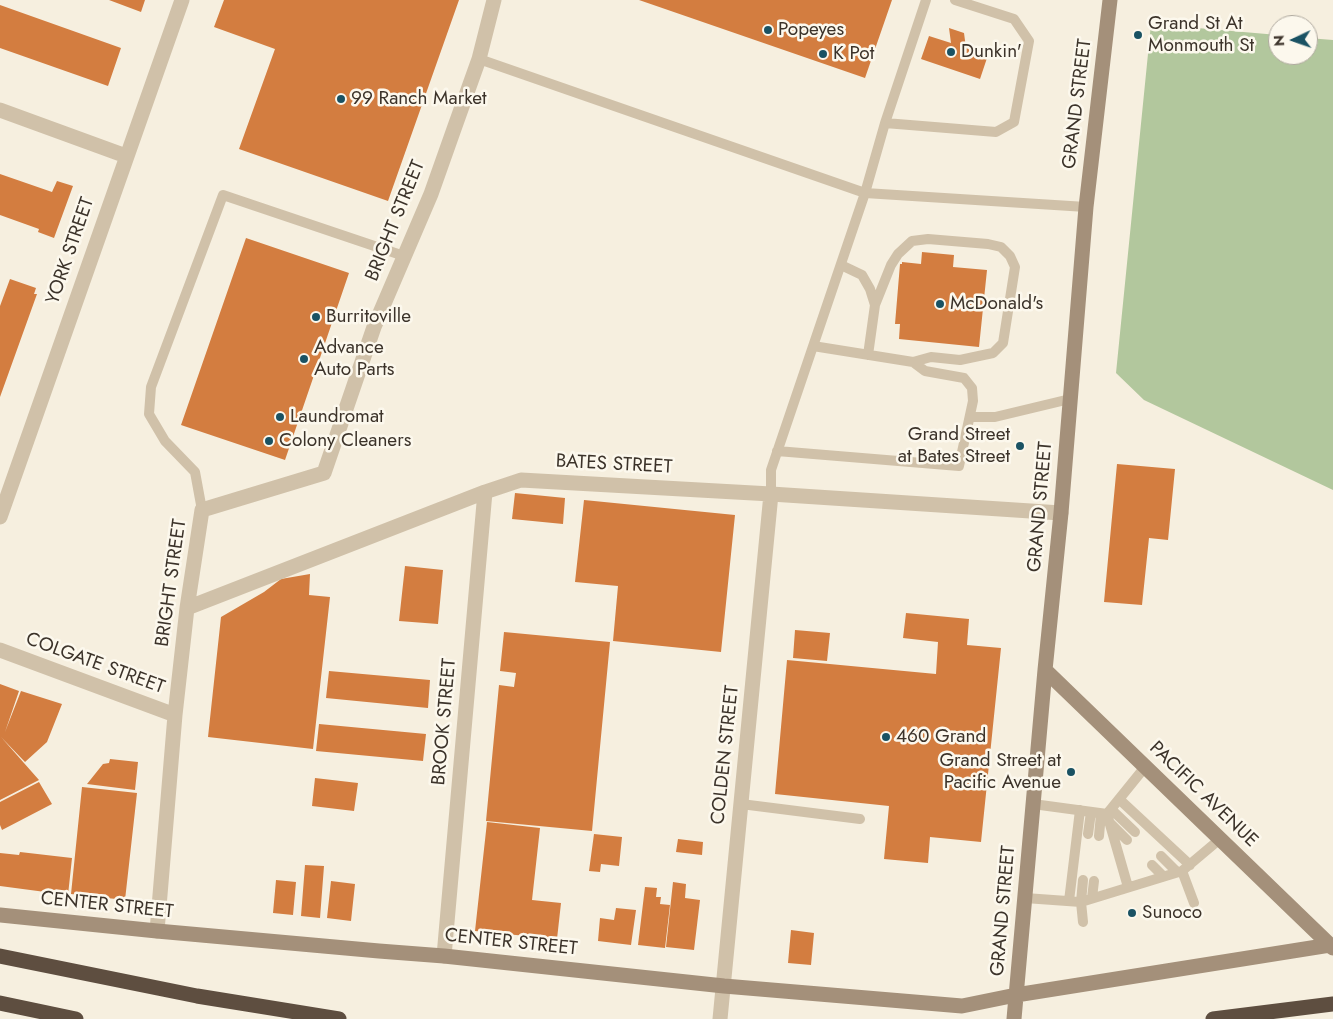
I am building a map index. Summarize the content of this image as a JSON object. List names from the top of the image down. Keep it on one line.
{"streets":{"main road":["GRAND STREET","PACIFIC AVENUE","CENTER STREET"],"street":["BRIGHT STREET","YORK STREET","BATES STREET","COLGATE STREET","BROOK STREET","COLDEN STREET"]},"crossings":[["GRAND STREET","BATES STREET"],["GRAND STREET","PACIFIC AVENUE"],["GRAND STREET","CENTER STREET"],["BRIGHT STREET","BATES STREET"],["BRIGHT STREET","COLGATE STREET"],["BRIGHT STREET","CENTER STREET"],["BATES STREET","BROOK STREET"],["BATES STREET","COLDEN STREET"],["BROOK STREET","CENTER STREET"],["COLDEN STREET","CENTER STREET"],["PACIFIC AVENUE","CENTER STREET"]],"places":["Popeyes","Grand St At Monmouth St","Dunkin'","K Pot","99 Ranch Market","McDonald's","Burritoville","Advance Auto Parts","Laundromat","Colony Cleaners","Grand Street at Bates Street","460 Grand","Grand Street at Pacific Avenue","Sunoco"],"north":"left"}
